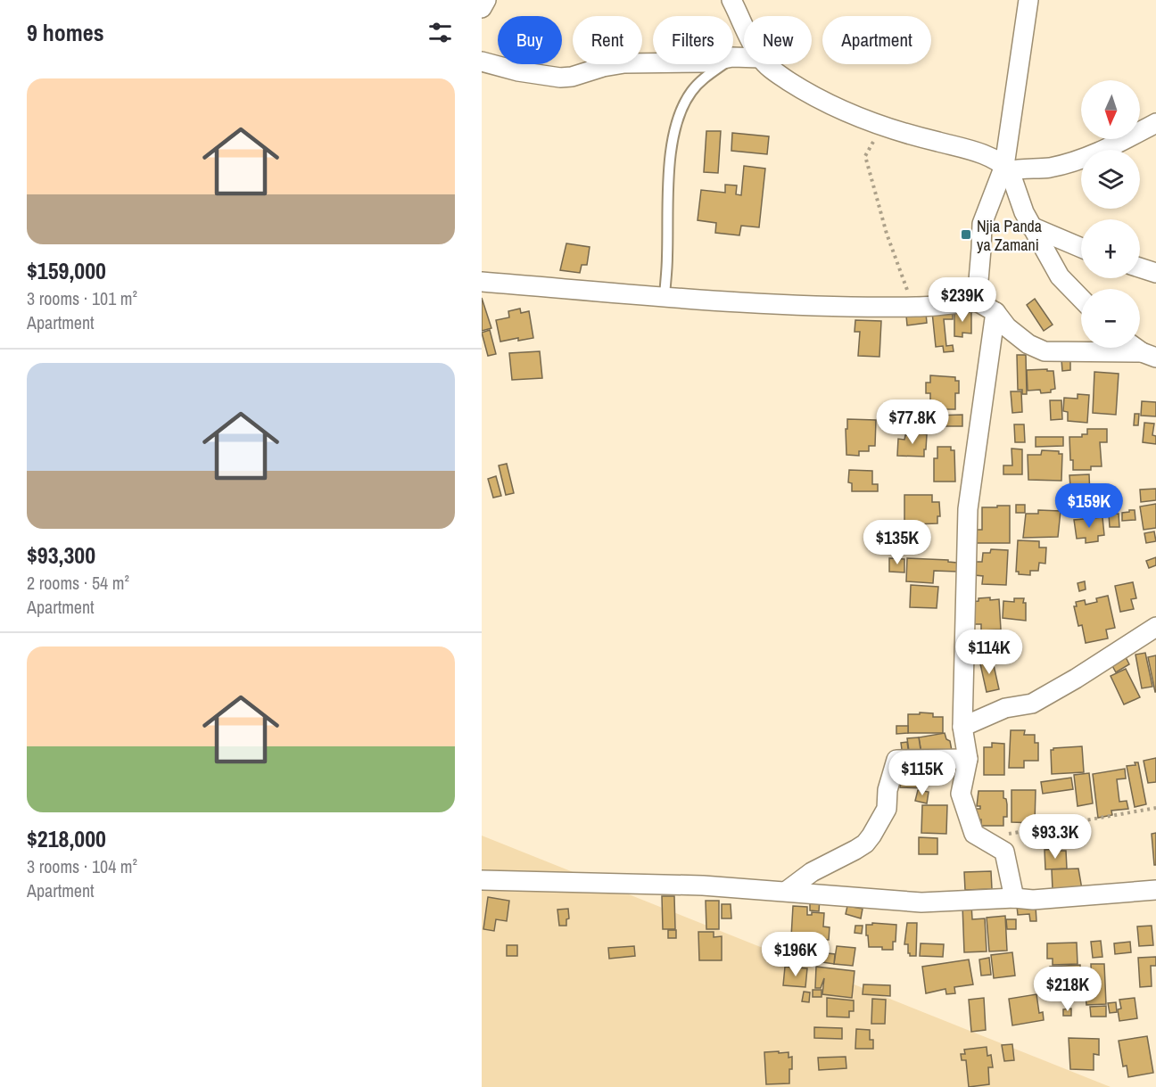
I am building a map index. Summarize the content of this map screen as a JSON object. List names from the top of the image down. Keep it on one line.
{"places":{"transit":["Njia Panda ya Zamani"]},"north":"bottom","page":{"heading":"9 homes","chip":["Buy","Rent","Filters","New","Apartment"],"list":[{"name":"$159,000","note":"3 rooms · 101 m² · Apartment"},{"name":"$93,300","note":"2 rooms · 54 m² · Apartment"},{"name":"$218,000","note":"3 rooms · 104 m² · Apartment"}],"map_buttons":["+","−"],"price":["$239K","$77.8K","$159K","$135K","$114K","$115K","$93.3K","$196K","$218K"]}}
